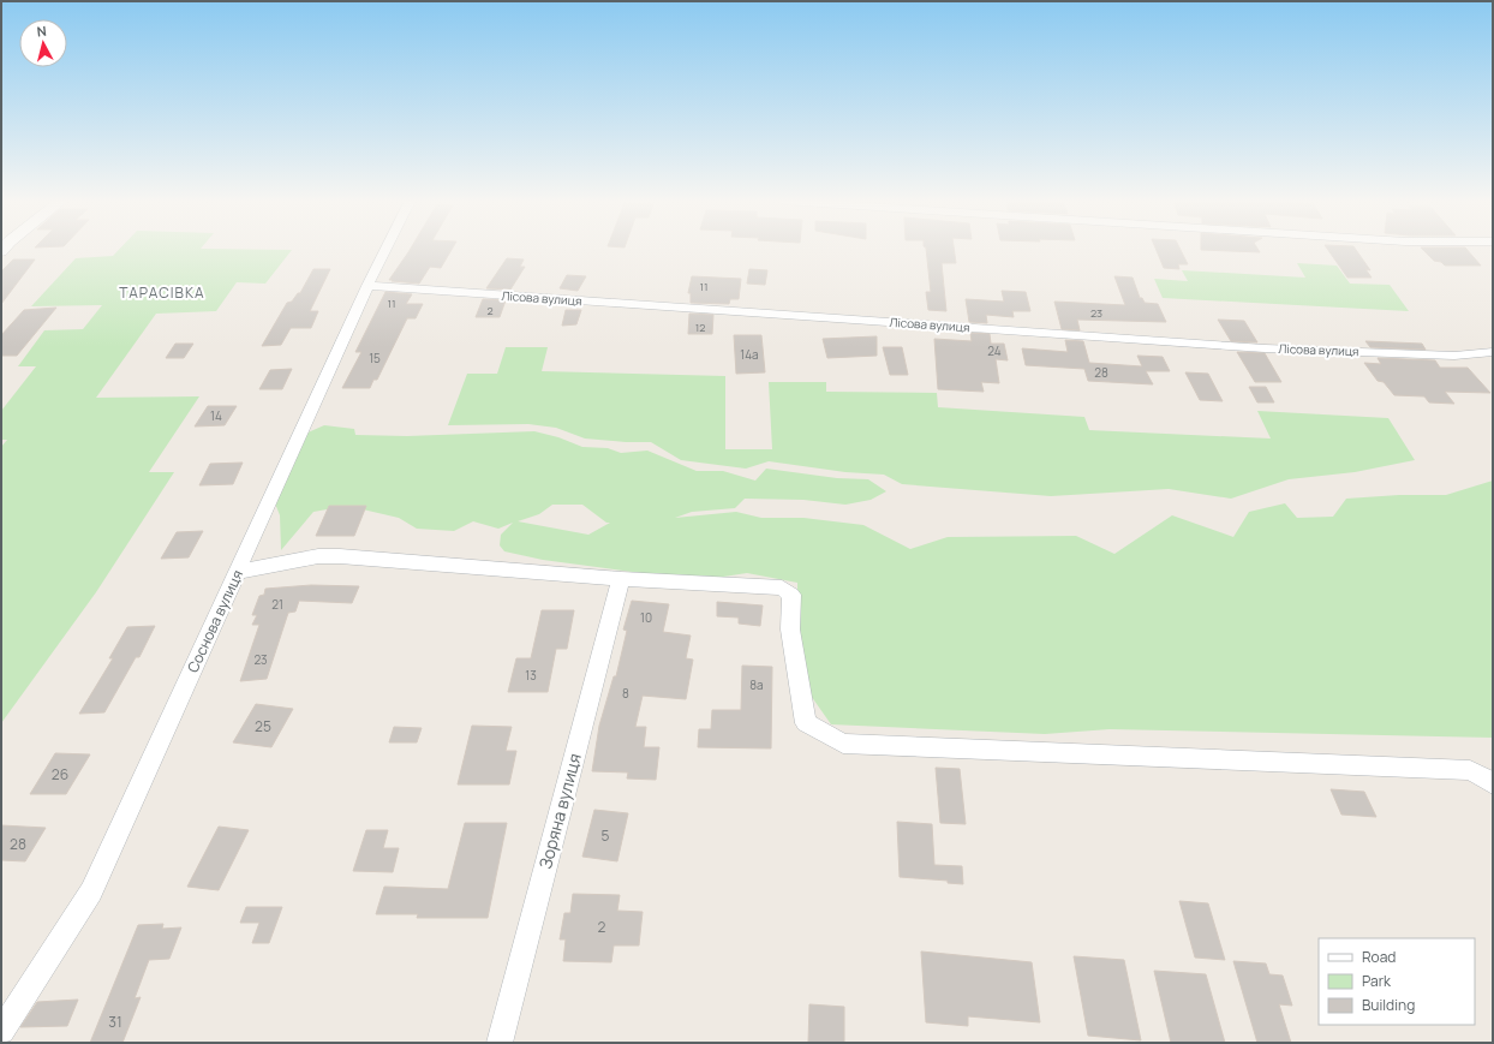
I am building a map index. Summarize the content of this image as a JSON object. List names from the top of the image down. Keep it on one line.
{"streets":{"street":["Лісова вулиця","Соснова вулиця","Зоряна вулиця"]},"crossings":[["Лісова вулиця","Соснова вулиця"]],"districts":["ТАРАСІВКА"],"house_numbers":["11","11","2","23","12","24","14а","15","28","14","21","10","23","13","8а","8","25","26","5","28","2","31"],"legend":["Road","Park","Building"],"north":"top"}
